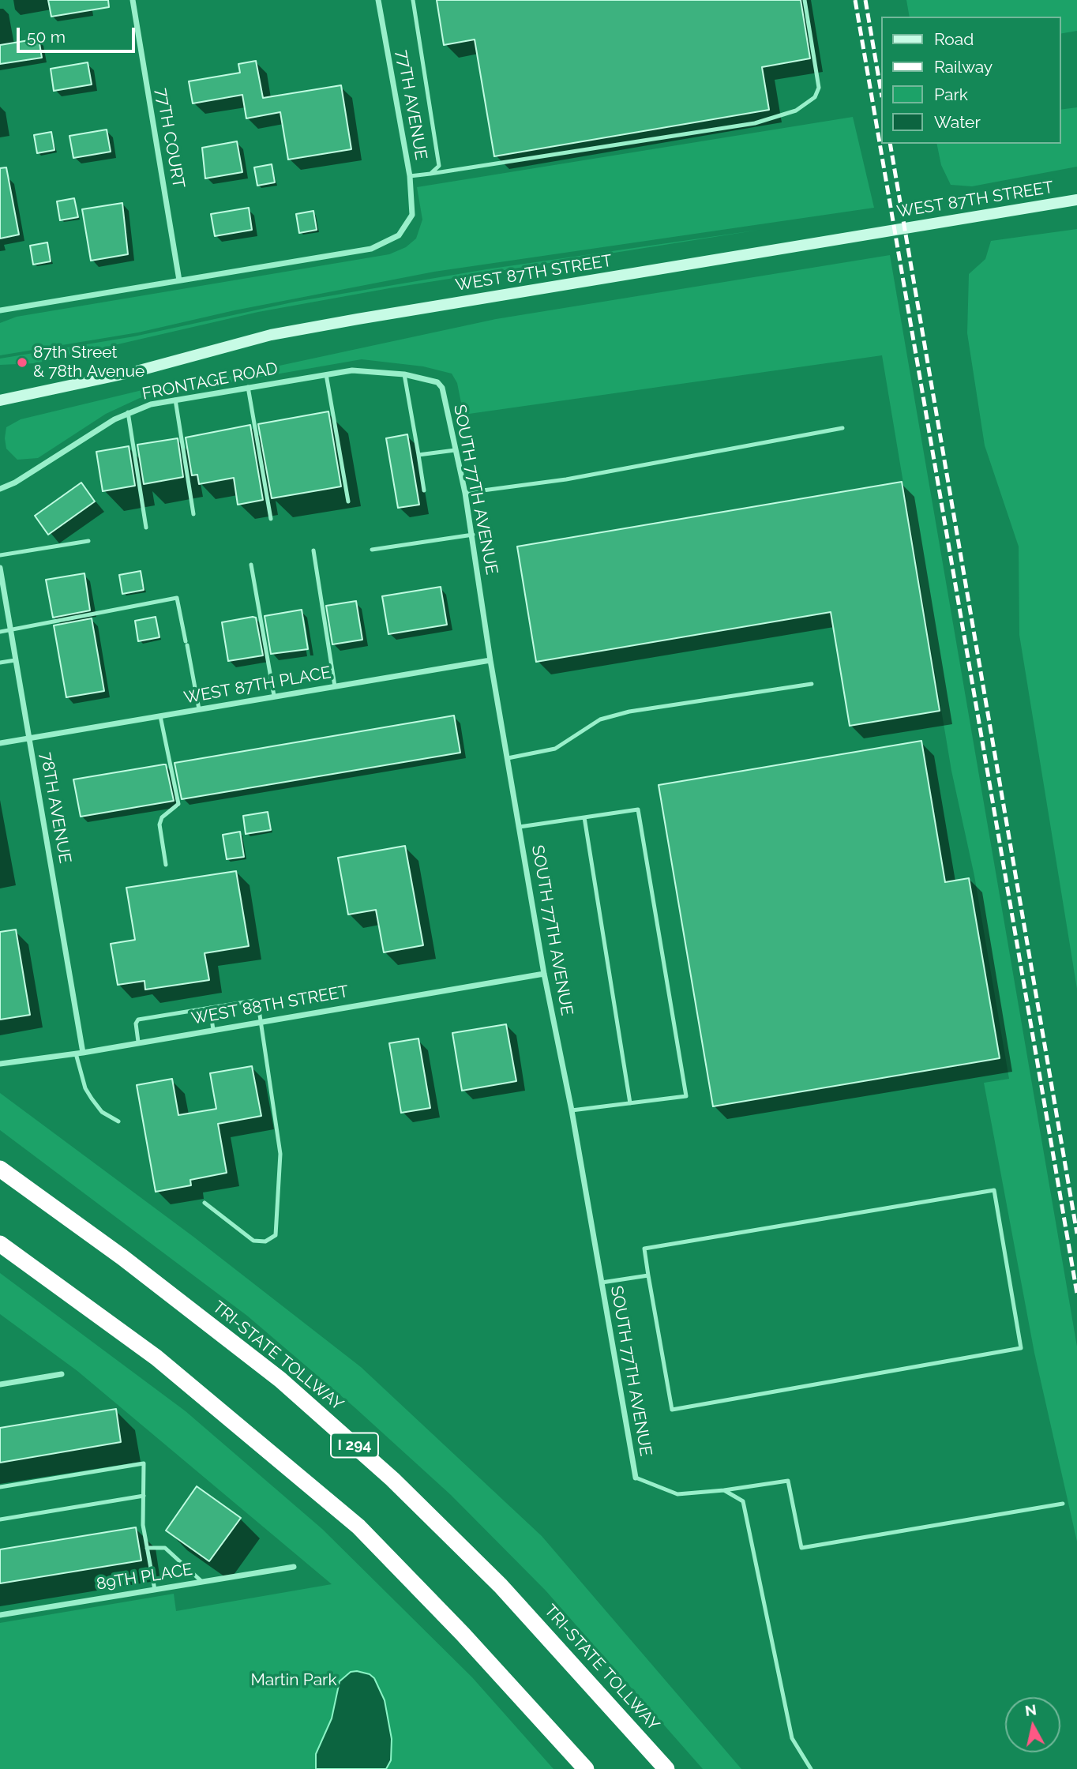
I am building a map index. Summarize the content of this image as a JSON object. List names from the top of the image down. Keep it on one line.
{"streets":{"highway":["TRI-STATE TOLLWAY","I 294"],"main road":["WEST 87TH STREET"],"street":["77TH AVENUE","77TH COURT","FRONTAGE ROAD","SOUTH 77TH AVENUE","WEST 87TH PLACE","78TH AVENUE","WEST 88TH STREET","89TH PLACE"]},"crossings":[["77TH AVENUE","77TH COURT"],["FRONTAGE ROAD","SOUTH 77TH AVENUE"],["SOUTH 77TH AVENUE","WEST 87TH PLACE"],["SOUTH 77TH AVENUE","WEST 88TH STREET"],["WEST 87TH PLACE","78TH AVENUE"],["78TH AVENUE","WEST 88TH STREET"]],"parks":["Martin Park"],"places":["87th Street & 78th Avenue"],"legend":["Road","Railway","Park","Water"],"scale_bar":"50 m","north":"top"}
